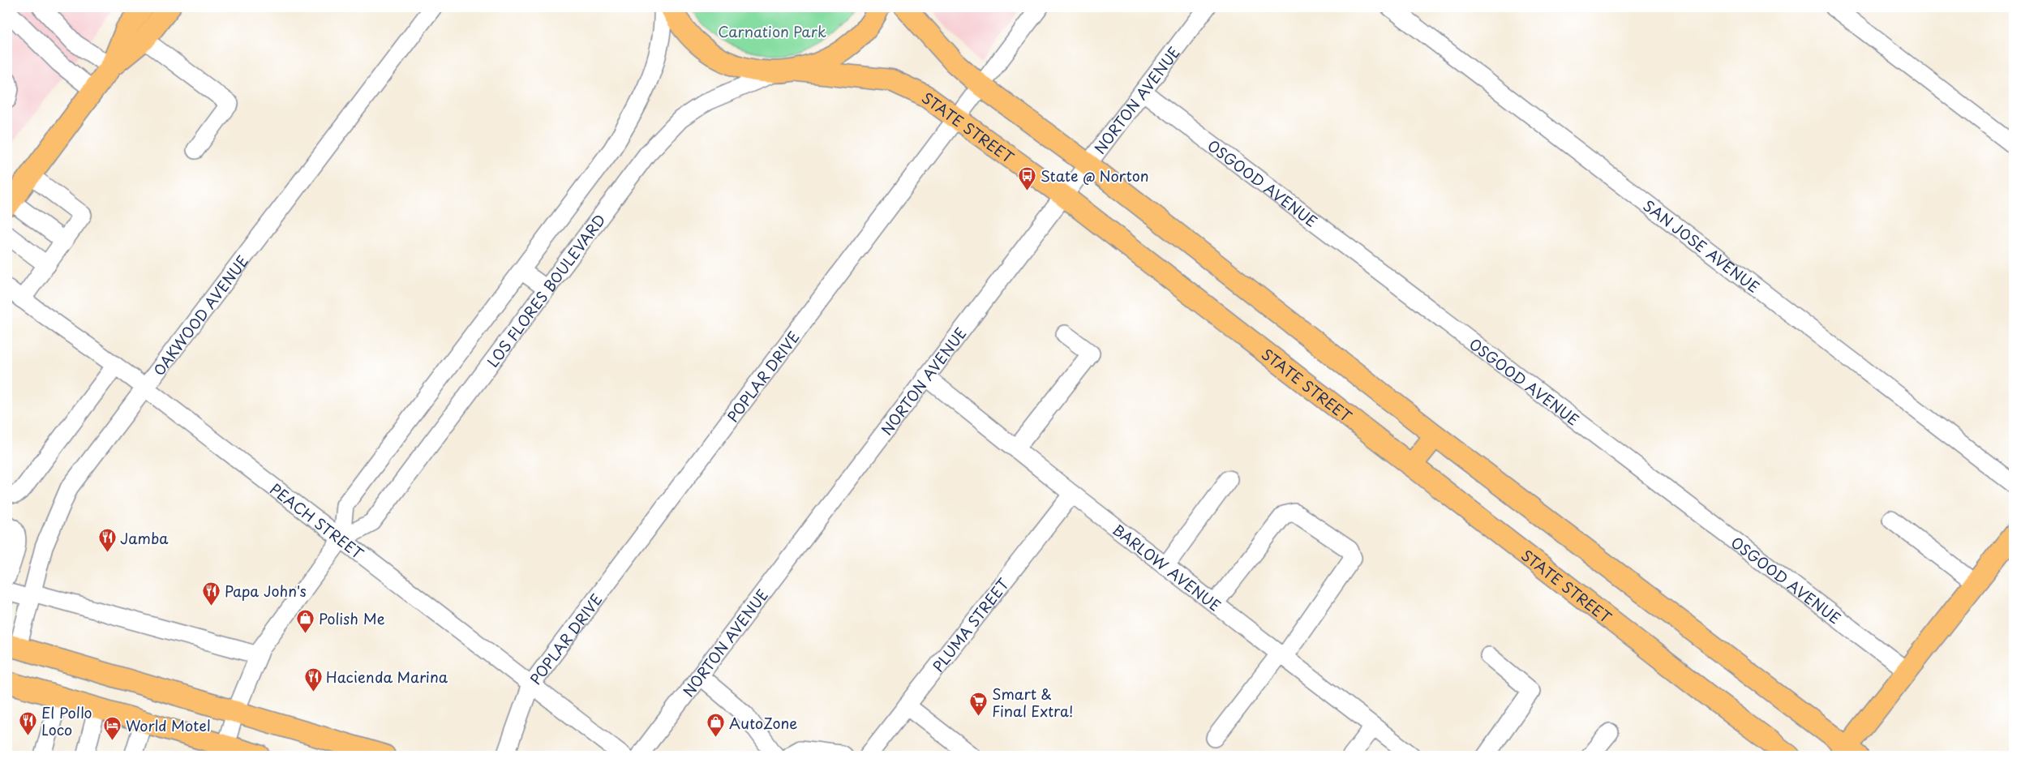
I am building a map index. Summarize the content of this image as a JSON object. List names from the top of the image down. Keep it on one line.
{"streets":{"main road":["STATE STREET"],"street":["NORTON AVENUE","OSGOOD AVENUE","SAN JOSE AVENUE","LOS FLORES BOULEVARD","OAKWOOD AVENUE","POPLAR DRIVE","PEACH STREET","BARLOW AVENUE","PLUMA STREET"]},"crossings":[["NORTON AVENUE","STATE STREET"],["NORTON AVENUE","OSGOOD AVENUE"],["NORTON AVENUE","BARLOW AVENUE"],["STATE STREET","POPLAR DRIVE"],["LOS FLORES BOULEVARD","PEACH STREET"],["OAKWOOD AVENUE","PEACH STREET"],["POPLAR DRIVE","PEACH STREET"],["BARLOW AVENUE","PLUMA STREET"]],"parks":["Carnation Park"],"places":{"bus stop":["State @ Norton"],"restaurant":["Jamba","Papa John's","Hacienda Marina","El Pollo Loco"],"shop":["Polish Me","AutoZone"],"supermarket":["Smart & Final Extra!"],"hotel":["World Motel"]}}
